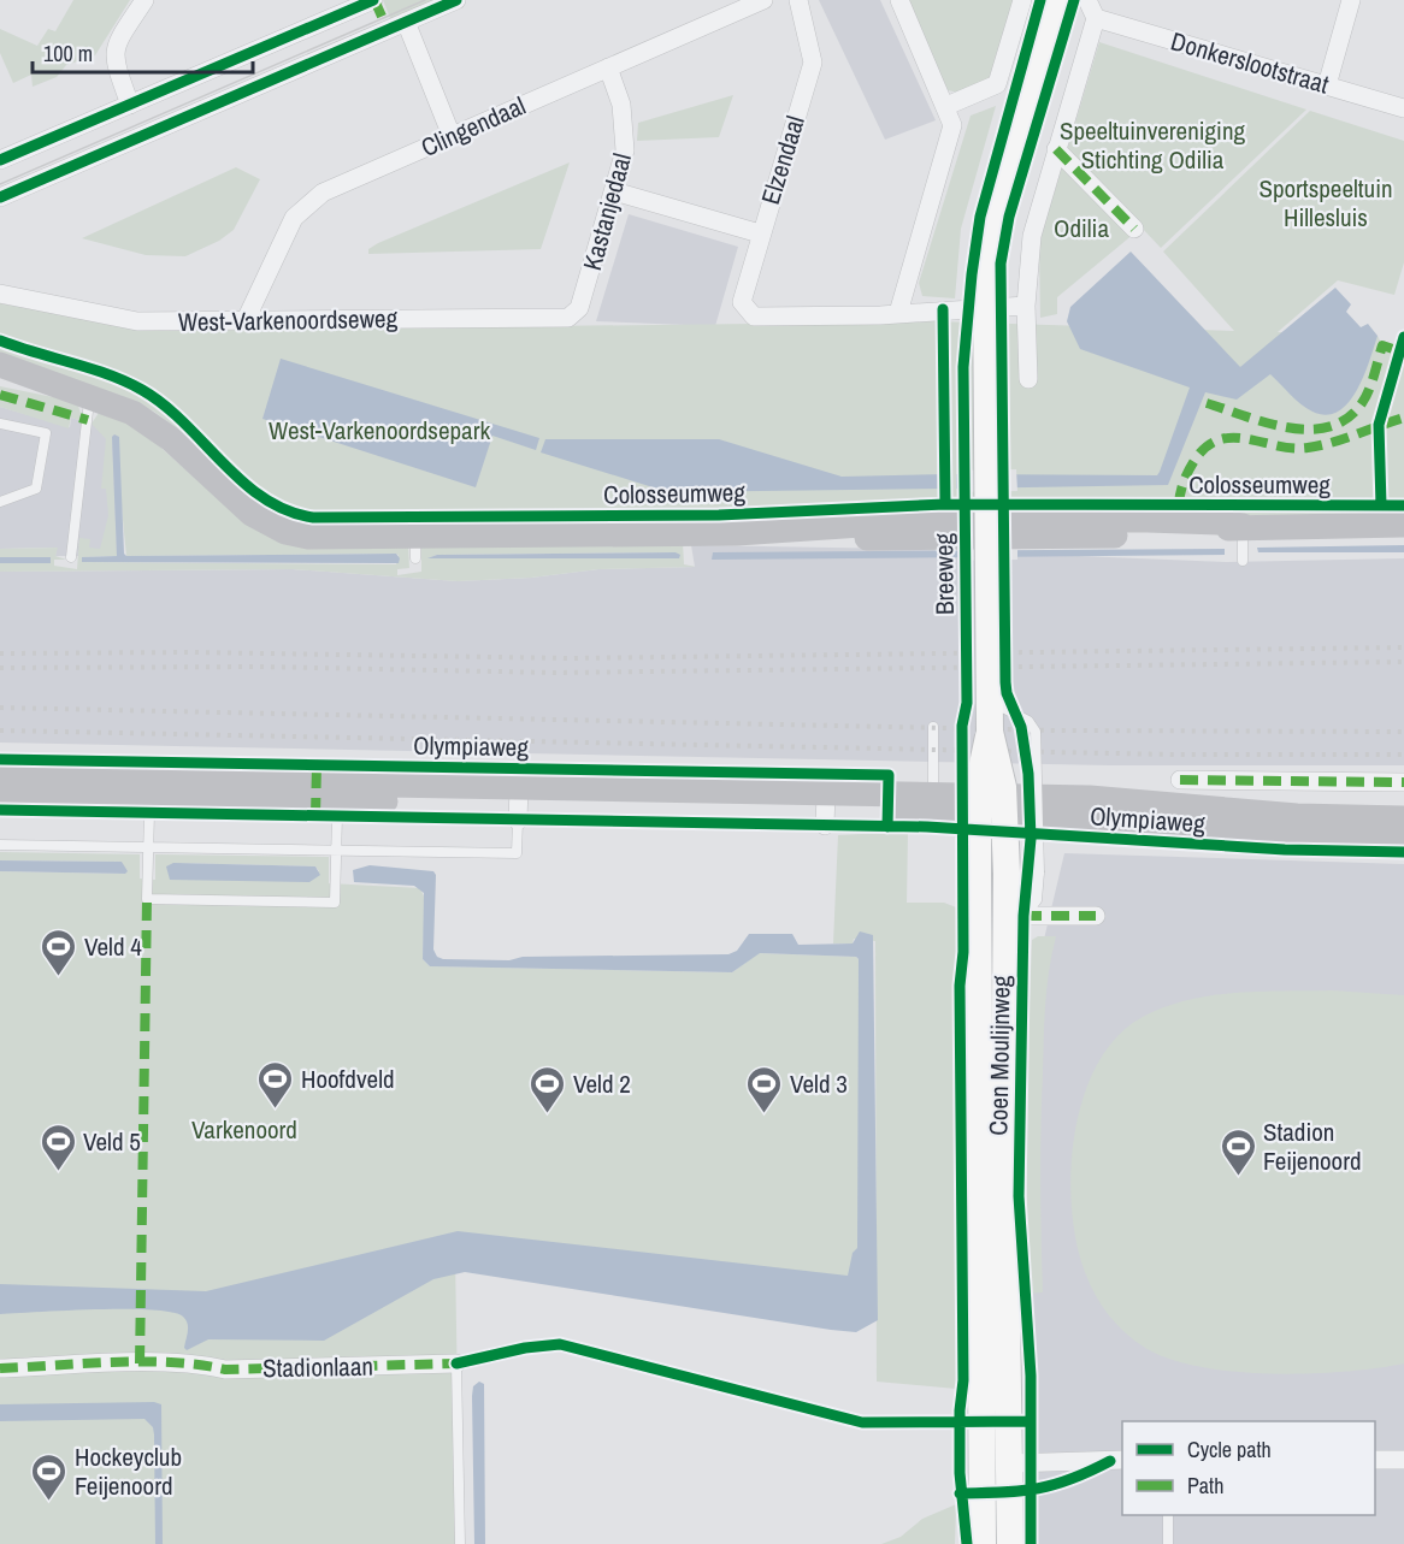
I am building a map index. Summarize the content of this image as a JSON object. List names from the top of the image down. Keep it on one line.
{"streets":{"main road":["Colosseumweg","Breeweg","Olympiaweg","Coen Moulijnweg"],"street":["Donkerslootstraat","Clingendaal","Elzendaal","Kastanjedaal","West-Varkenoordseweg","Stadionlaan"]},"crossings":[["Clingendaal","Kastanjedaal"],["Clingendaal","West-Varkenoordseweg"],["Kastanjedaal","West-Varkenoordseweg"],["Breeweg","Coen Moulijnweg"]],"parks":["Speeltuinvereniging Stichting Odilia","Sportspeeltuin Hillesluis","Odilia","West-Varkenoordsepark","Varkenoord"],"places":{"sports":["Veld 4","Hoofdveld","Veld 2","Veld 3","Veld 5","Stadion Feijenoord","Hockeyclub Feijenoord"]},"legend":["Cycle path","Path"],"scale_bar":"100 m"}
